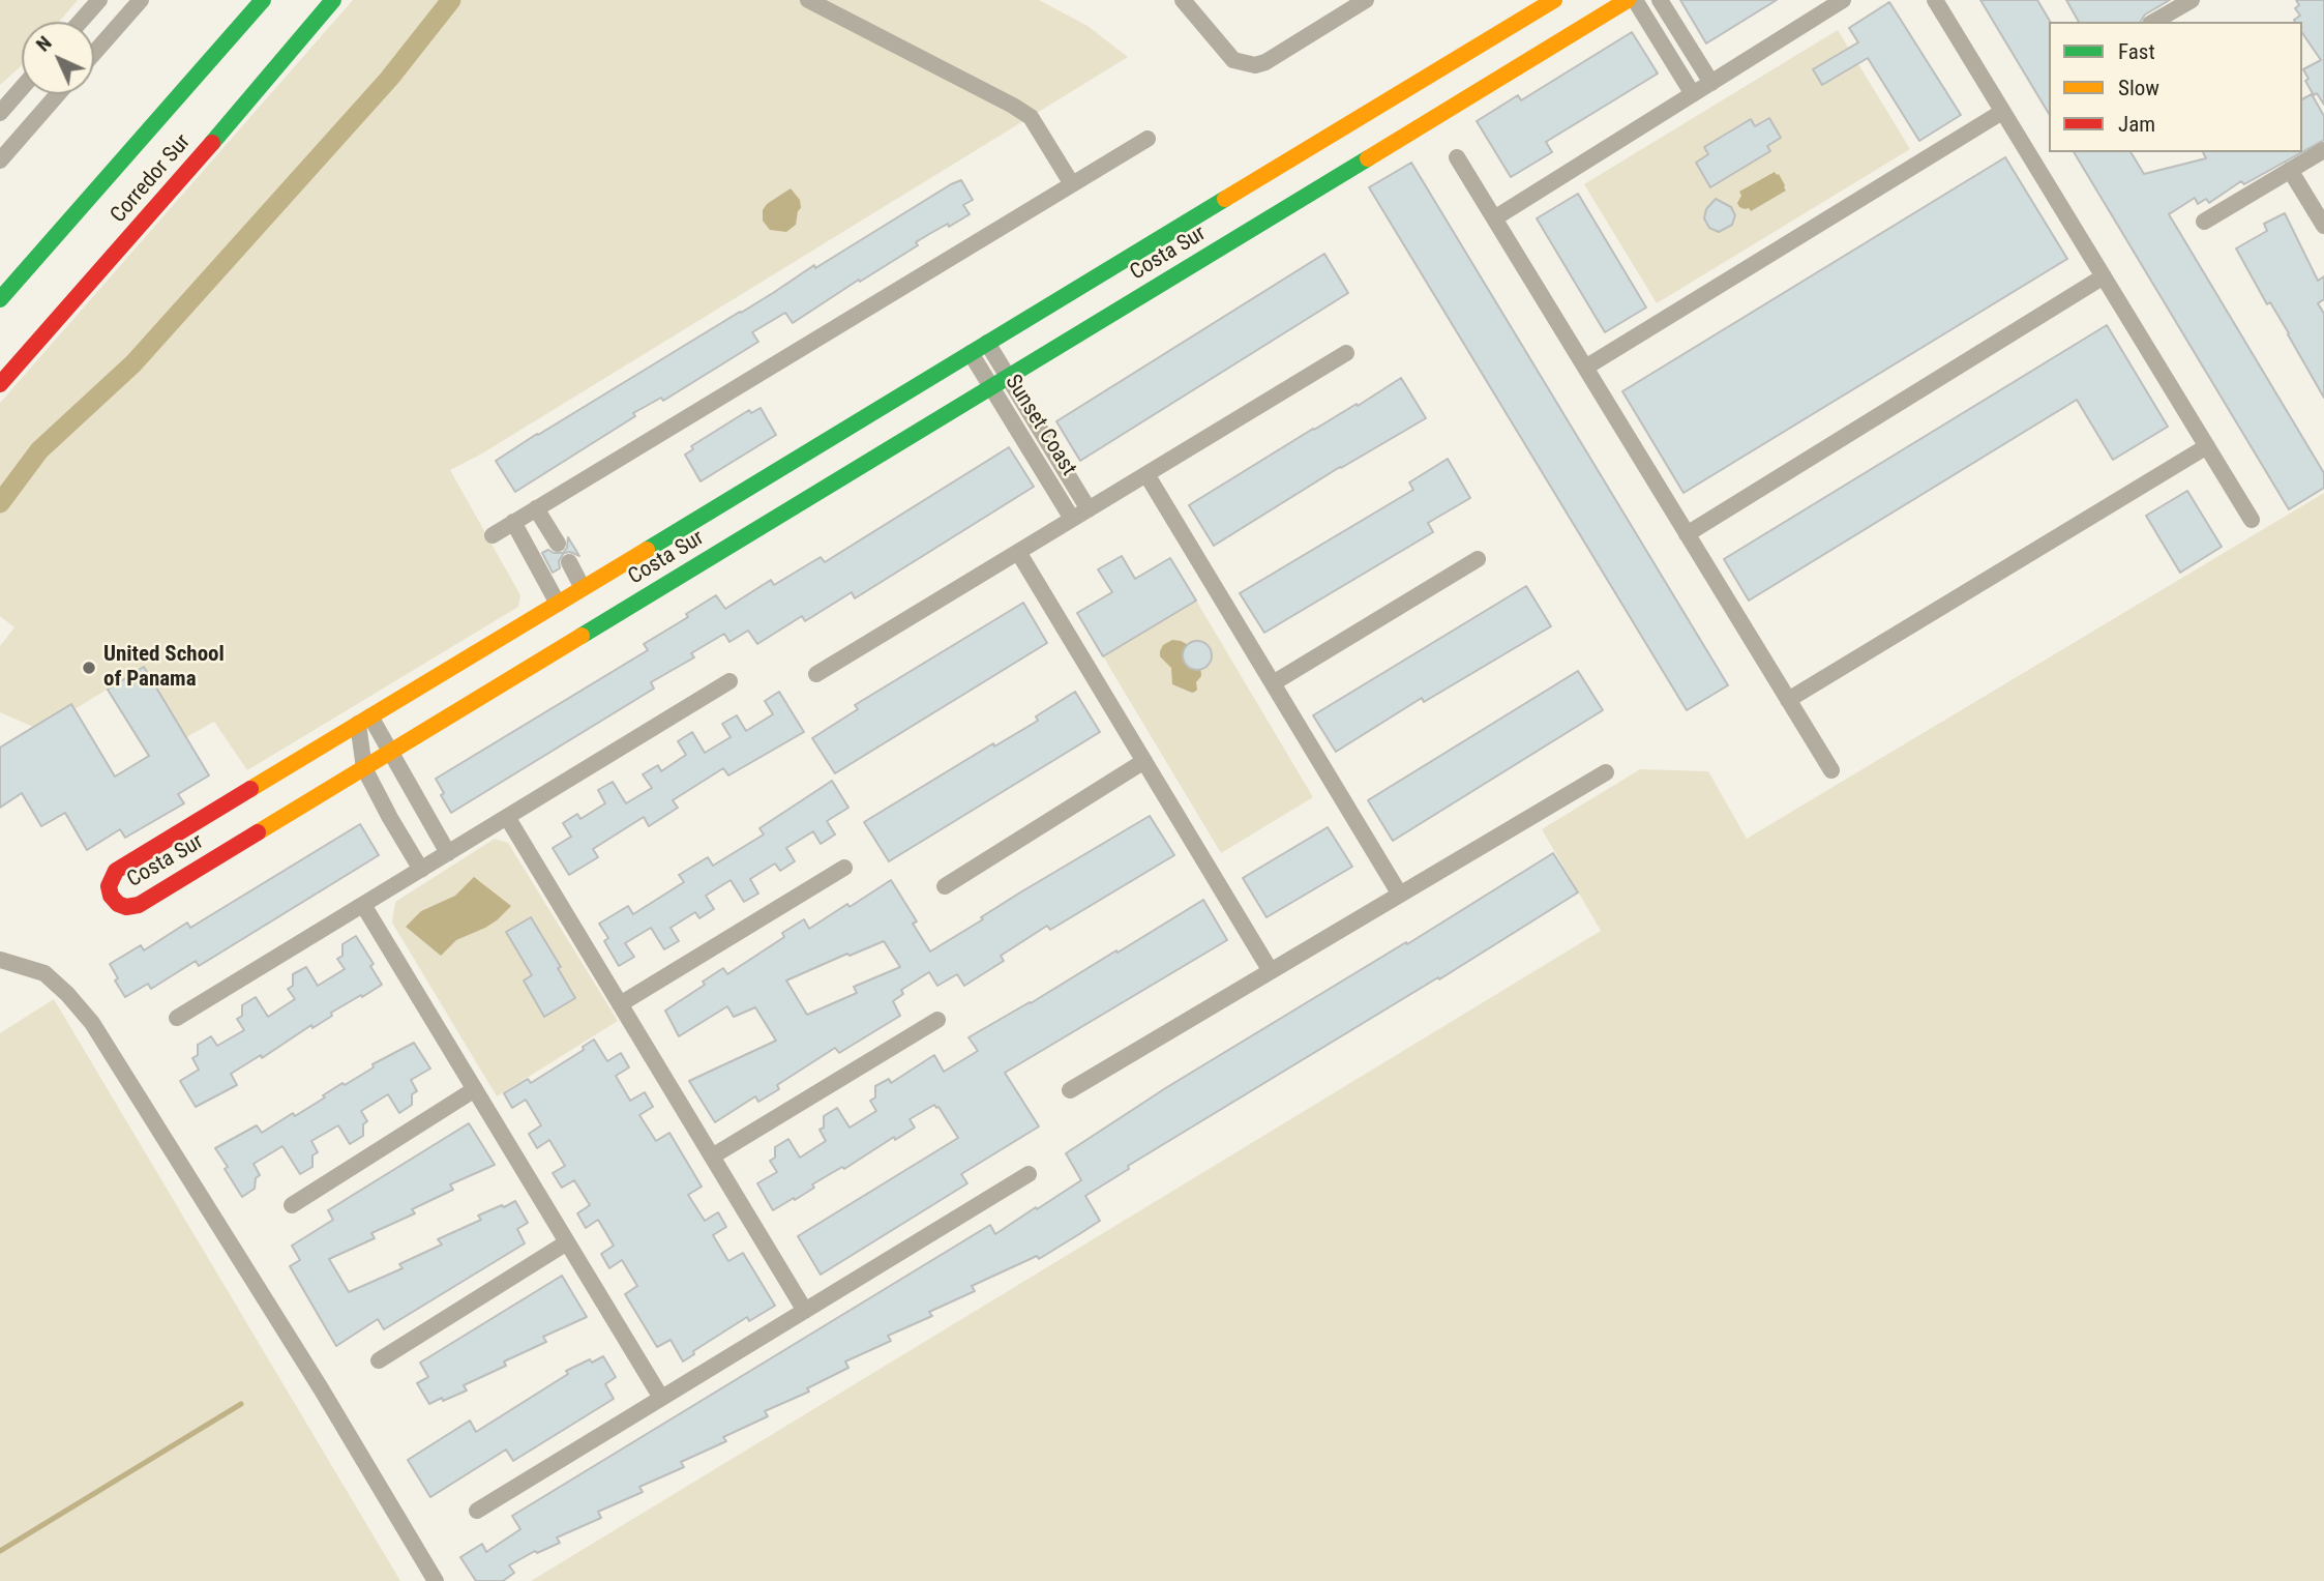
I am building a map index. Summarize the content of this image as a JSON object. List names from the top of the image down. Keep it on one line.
{"streets":{"main road":["Corredor Sur","Costa Sur"],"street":["Sunset Coast"]},"crossings":[["Costa Sur","Sunset Coast"]],"places":["United School of Panama"],"legend":["Fast","Slow","Jam"],"north":"top left"}
